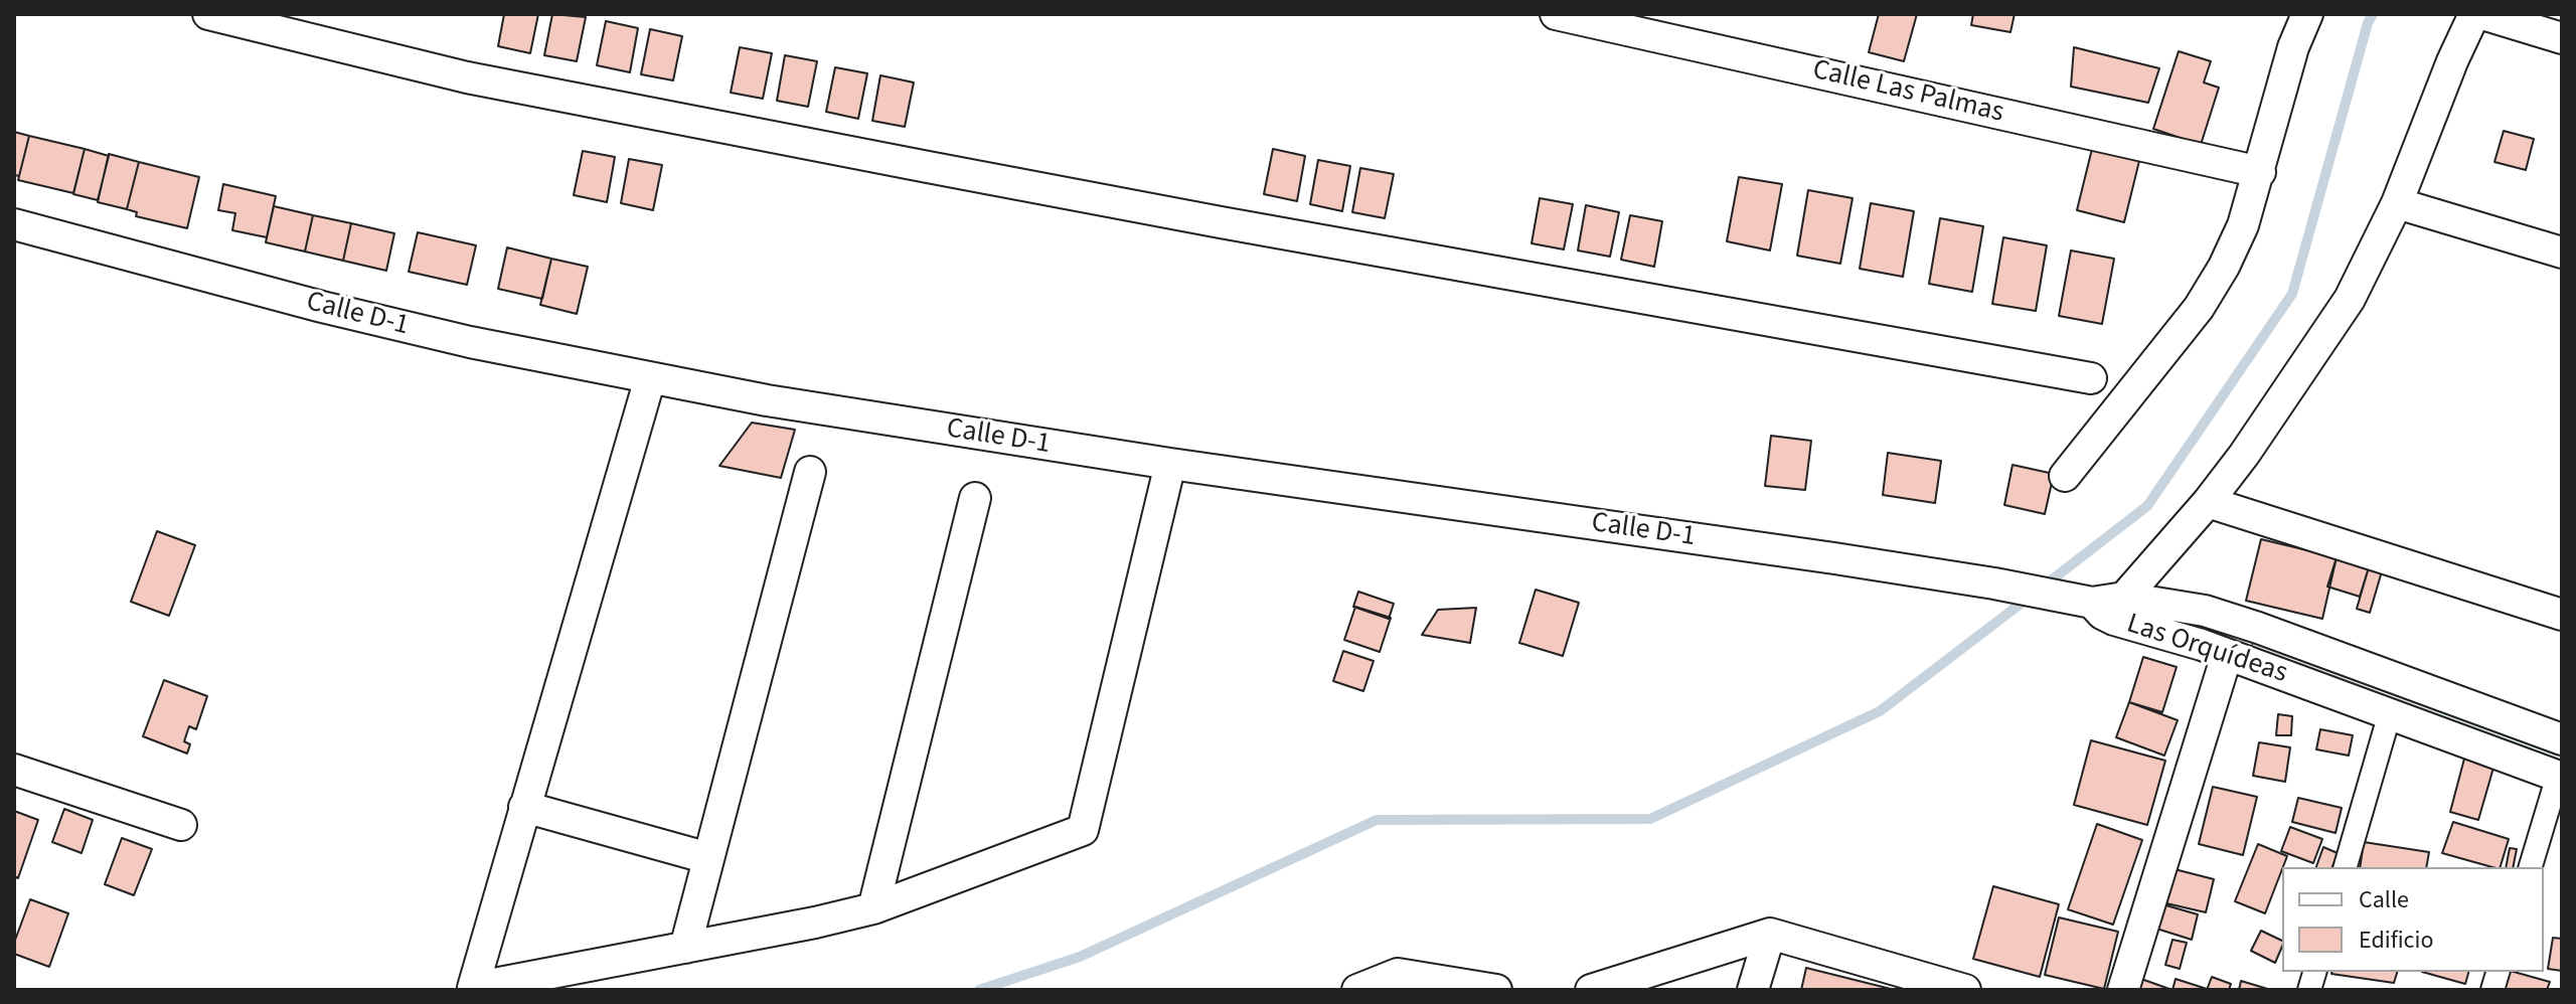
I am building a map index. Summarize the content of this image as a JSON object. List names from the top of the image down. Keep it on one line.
{"streets":{"street":["Calle Las Palmas","Calle D-1","Las Orquídeas"]},"crossings":[["Calle D-1","Las Orquídeas"]],"legend":["Calle","Edificio"]}
